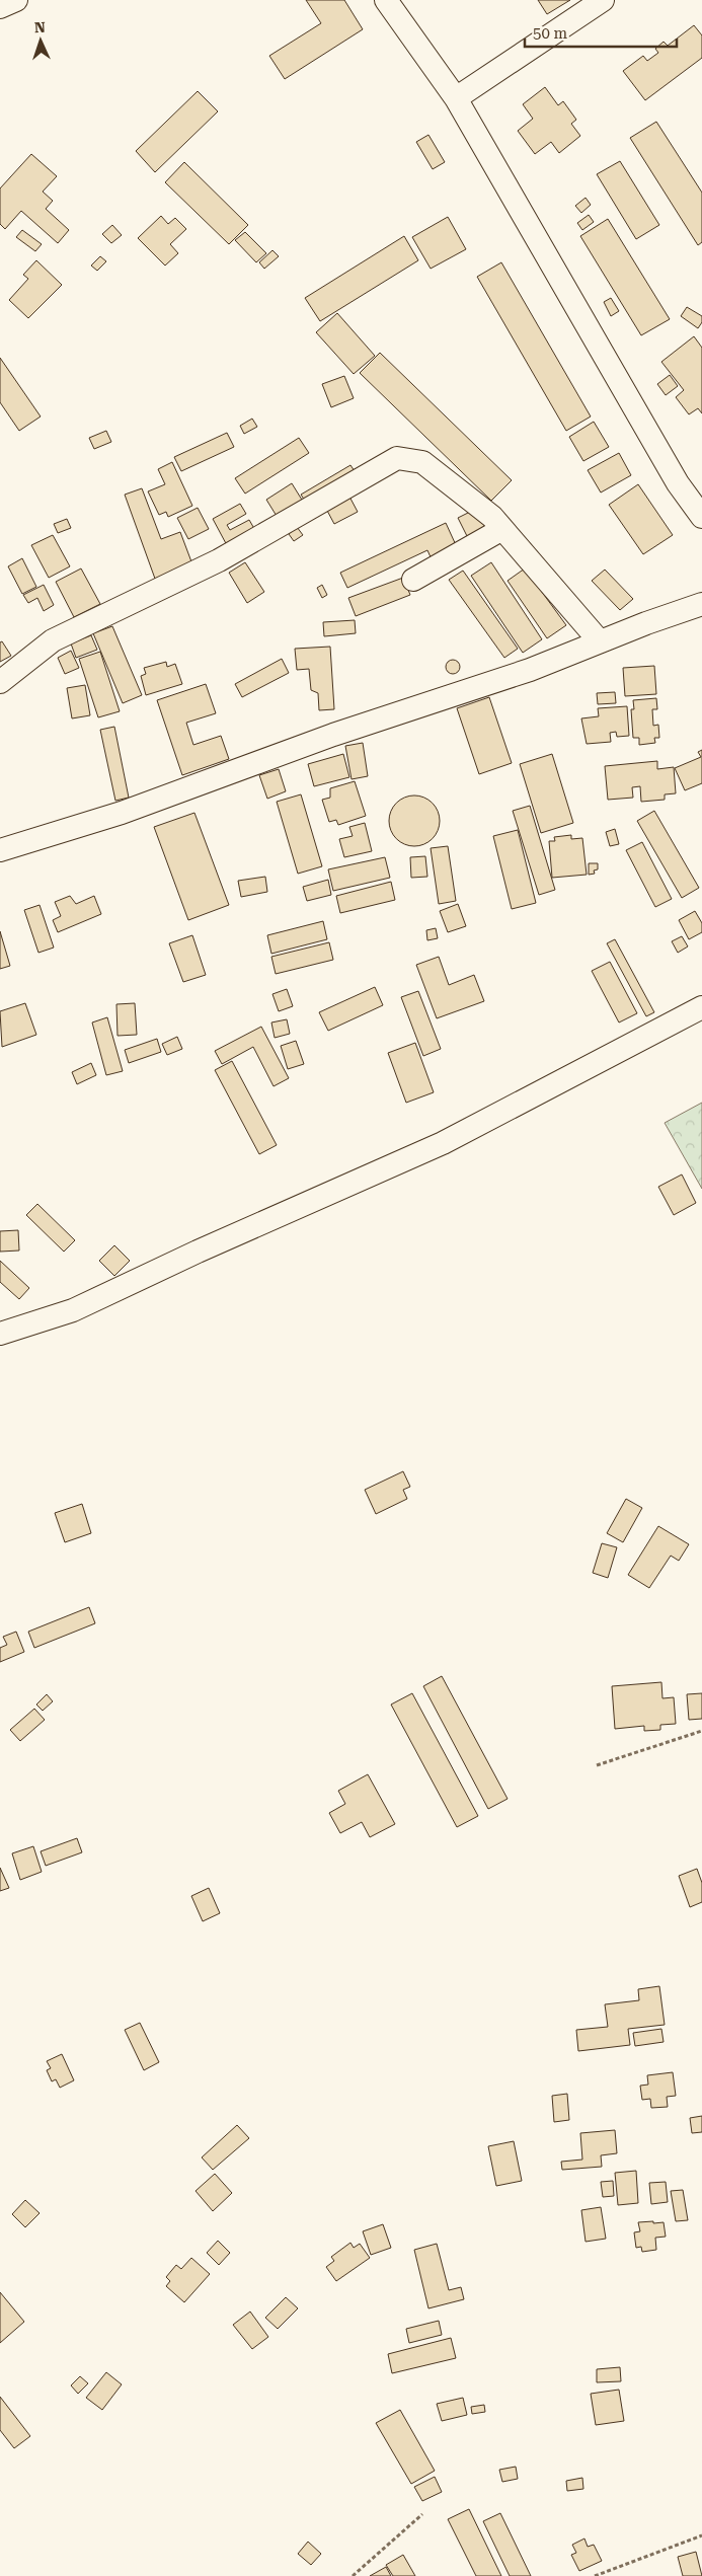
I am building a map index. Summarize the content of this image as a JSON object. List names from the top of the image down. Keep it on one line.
{"scale_bar":"50 m","north":"top"}
